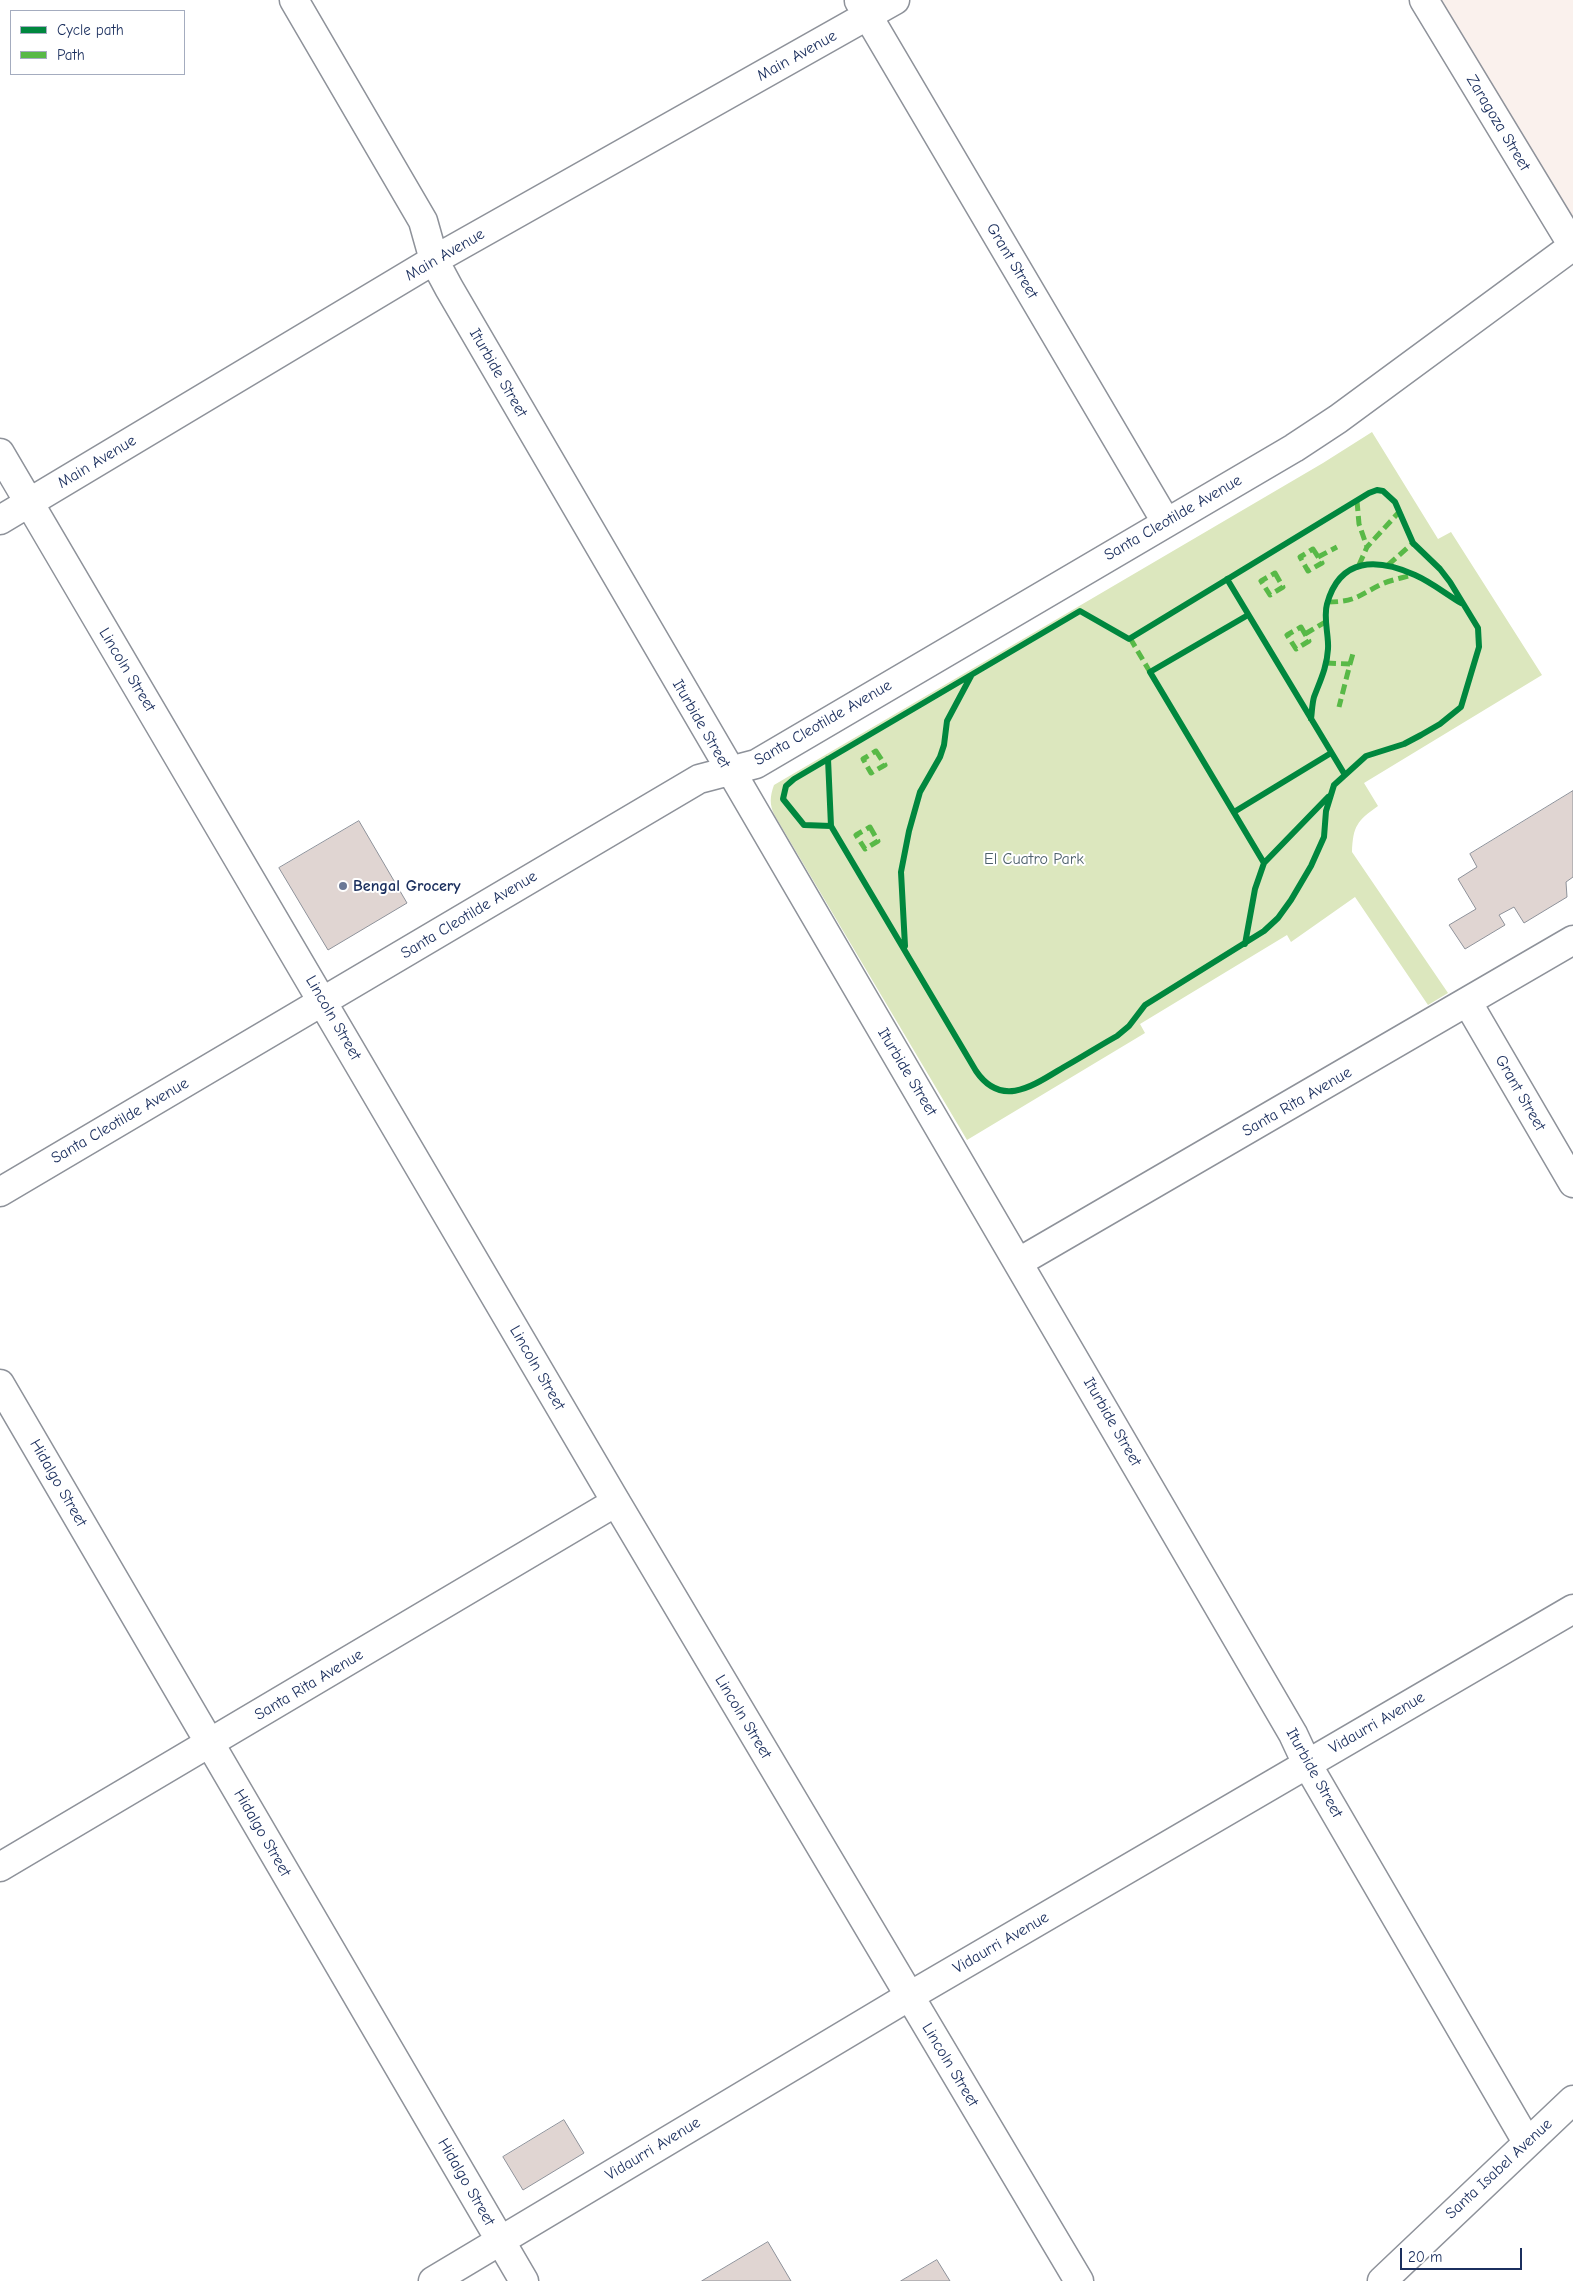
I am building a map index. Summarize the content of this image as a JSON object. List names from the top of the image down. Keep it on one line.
{"streets":{"street":["Main Avenue","Zaragoza Street","Grant Street","Iturbide Street","Santa Cleotilde Avenue","Lincoln Street","Santa Rita Avenue","Hidalgo Street","Vidaurri Avenue","Santa Isabel Avenue"]},"crossings":[["Main Avenue","Grant Street"],["Main Avenue","Iturbide Street"],["Main Avenue","Lincoln Street"],["Zaragoza Street","Santa Cleotilde Avenue"],["Grant Street","Santa Cleotilde Avenue"],["Grant Street","Santa Rita Avenue"],["Iturbide Street","Santa Cleotilde Avenue"],["Iturbide Street","Santa Rita Avenue"],["Iturbide Street","Vidaurri Avenue"],["Iturbide Street","Santa Isabel Avenue"],["Santa Cleotilde Avenue","Lincoln Street"],["Lincoln Street","Santa Rita Avenue"],["Lincoln Street","Vidaurri Avenue"],["Santa Rita Avenue","Hidalgo Street"],["Hidalgo Street","Vidaurri Avenue"]],"parks":["El Cuatro Park"],"places":["Bengal Grocery"],"legend":["Cycle path","Path"],"scale_bar":"20 m"}
